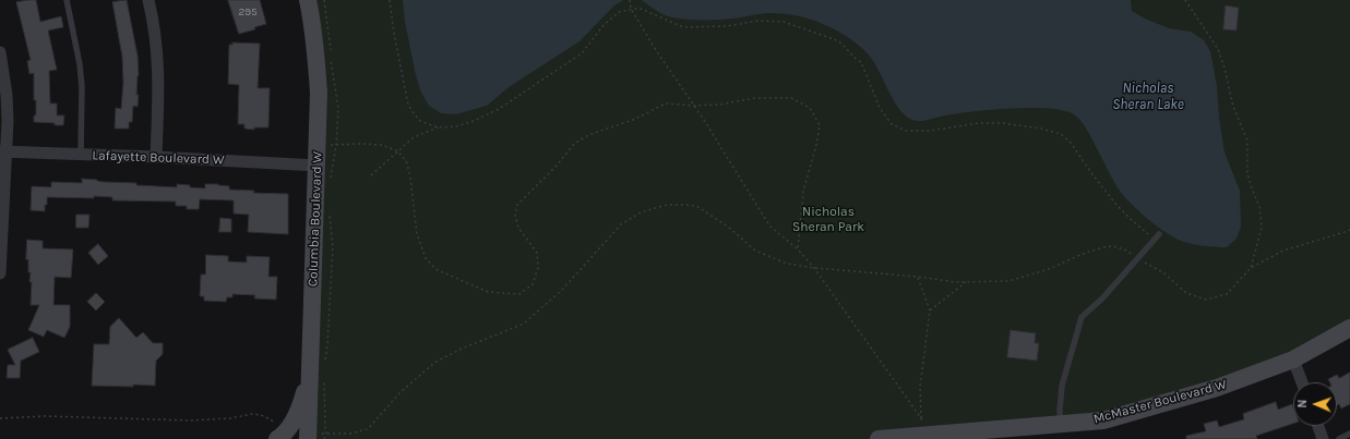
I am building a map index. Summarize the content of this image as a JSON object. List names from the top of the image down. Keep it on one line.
{"streets":{"street":["Lafayette Boulevard W","Columbia Boulevard W","McMaster Boulevard W"]},"crossings":[["Lafayette Boulevard W","Columbia Boulevard W"]],"water":["Nicholas Sheran Lake"],"parks":["Nicholas Sheran Park"],"house_numbers":["295"],"north":"left"}
